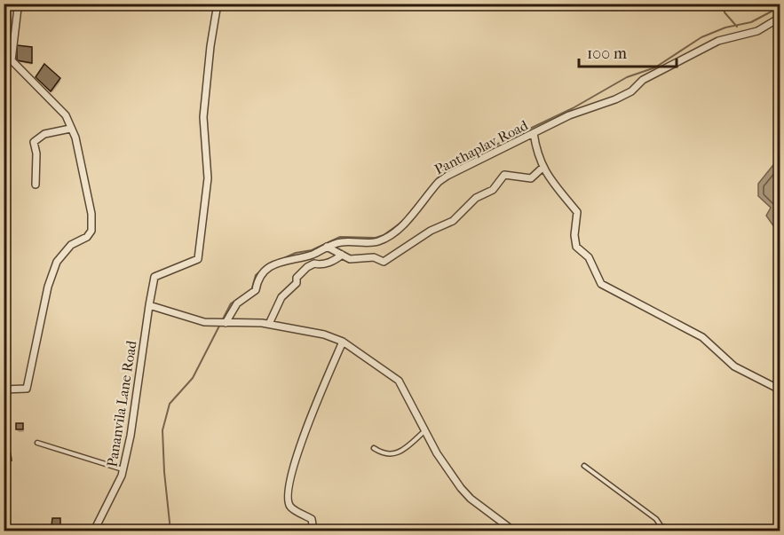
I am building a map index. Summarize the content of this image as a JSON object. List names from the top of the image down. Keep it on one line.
{"streets":{"street":["Panthaplav Road","Pananvila Lane Road"]},"scale_bar":"100 m"}
